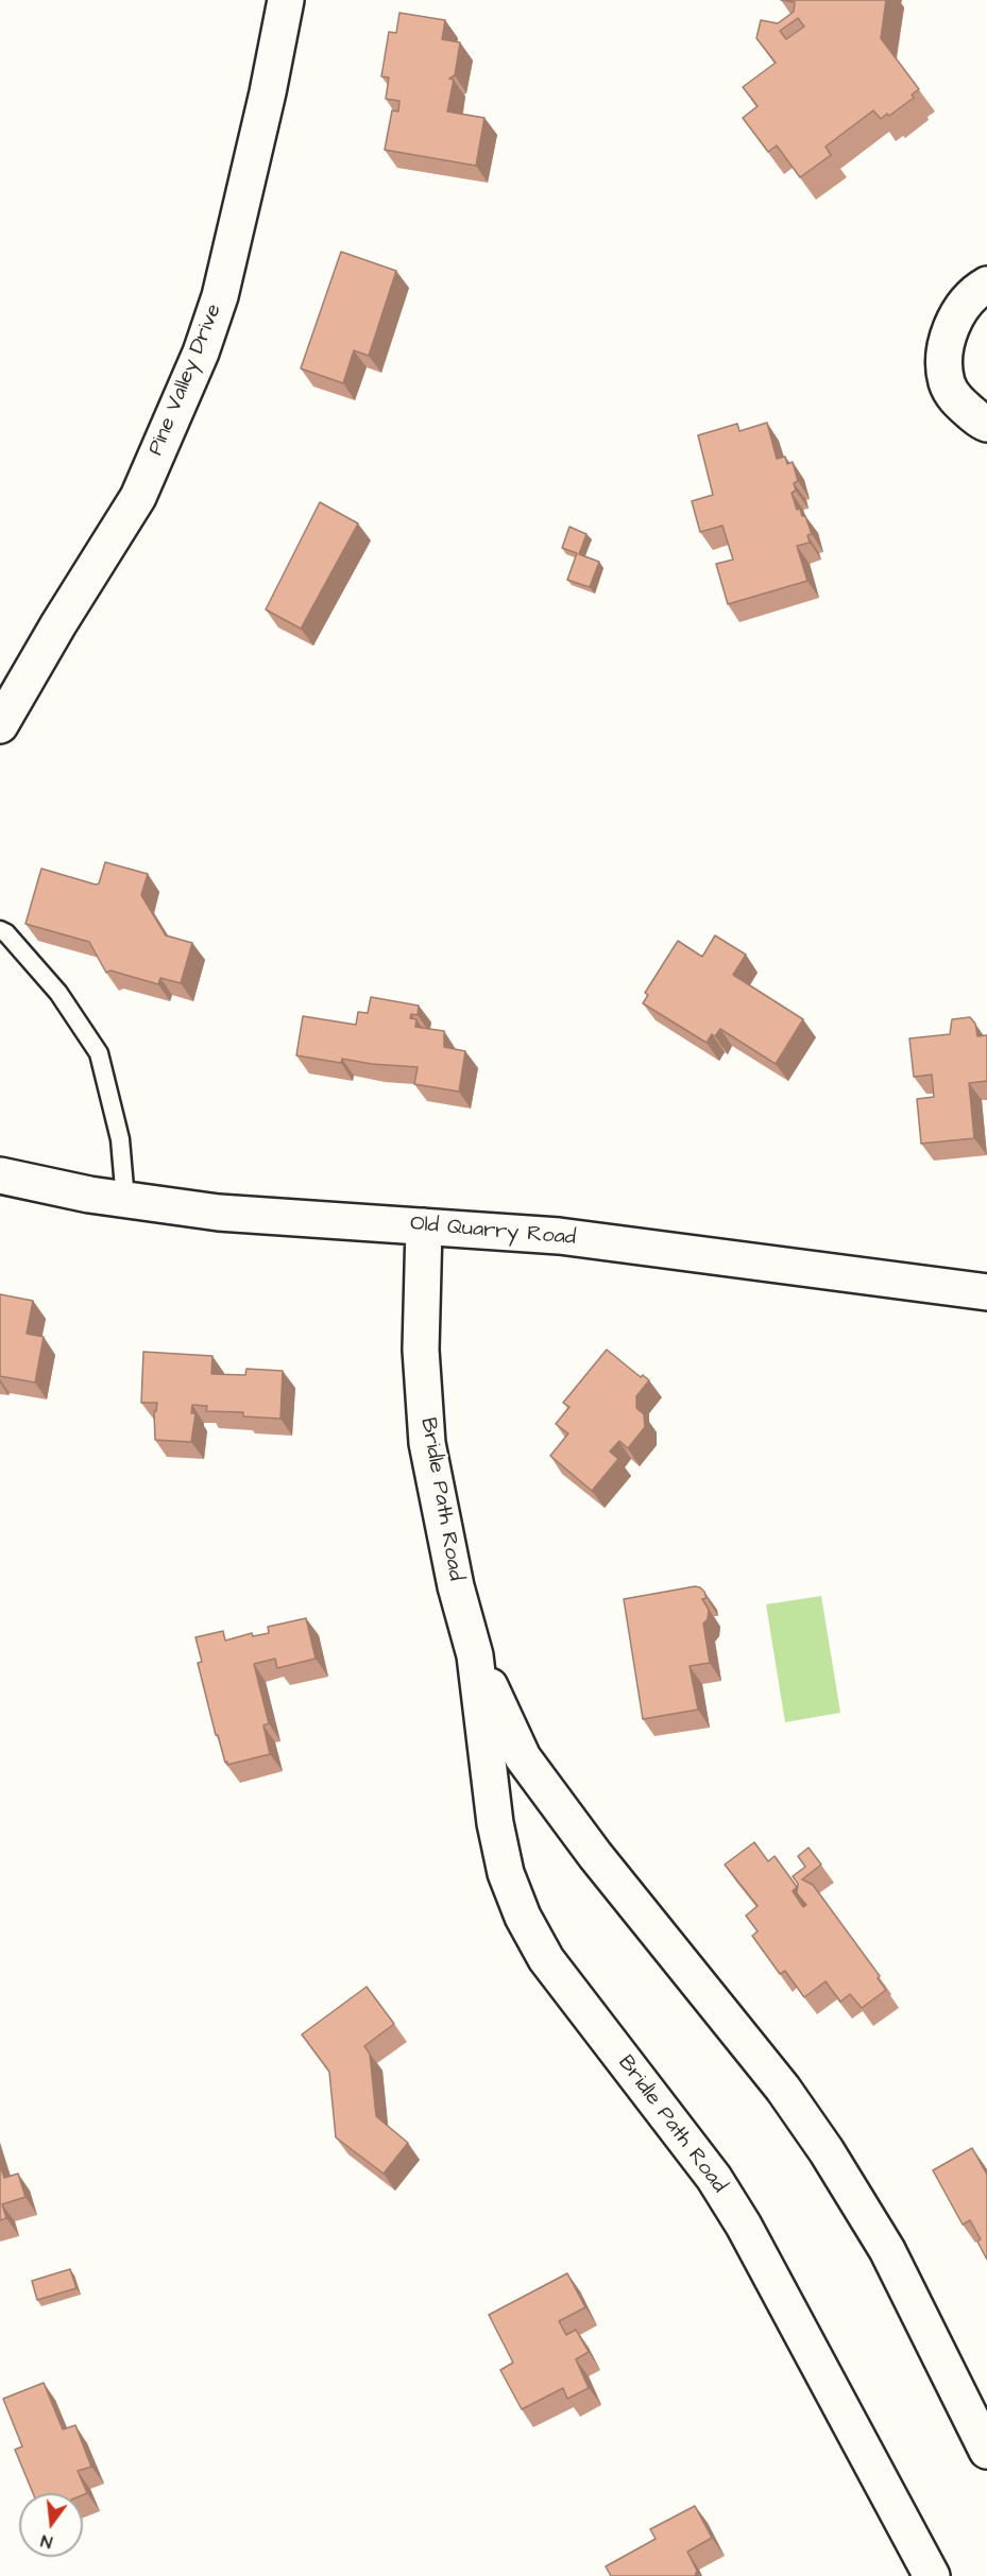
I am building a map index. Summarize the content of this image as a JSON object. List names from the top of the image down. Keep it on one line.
{"streets":{"street":["Pine Valley Drive","Old Quarry Road","Bridle Path Road"]},"crossings":[["Old Quarry Road","Bridle Path Road"]],"north":"bottom"}
